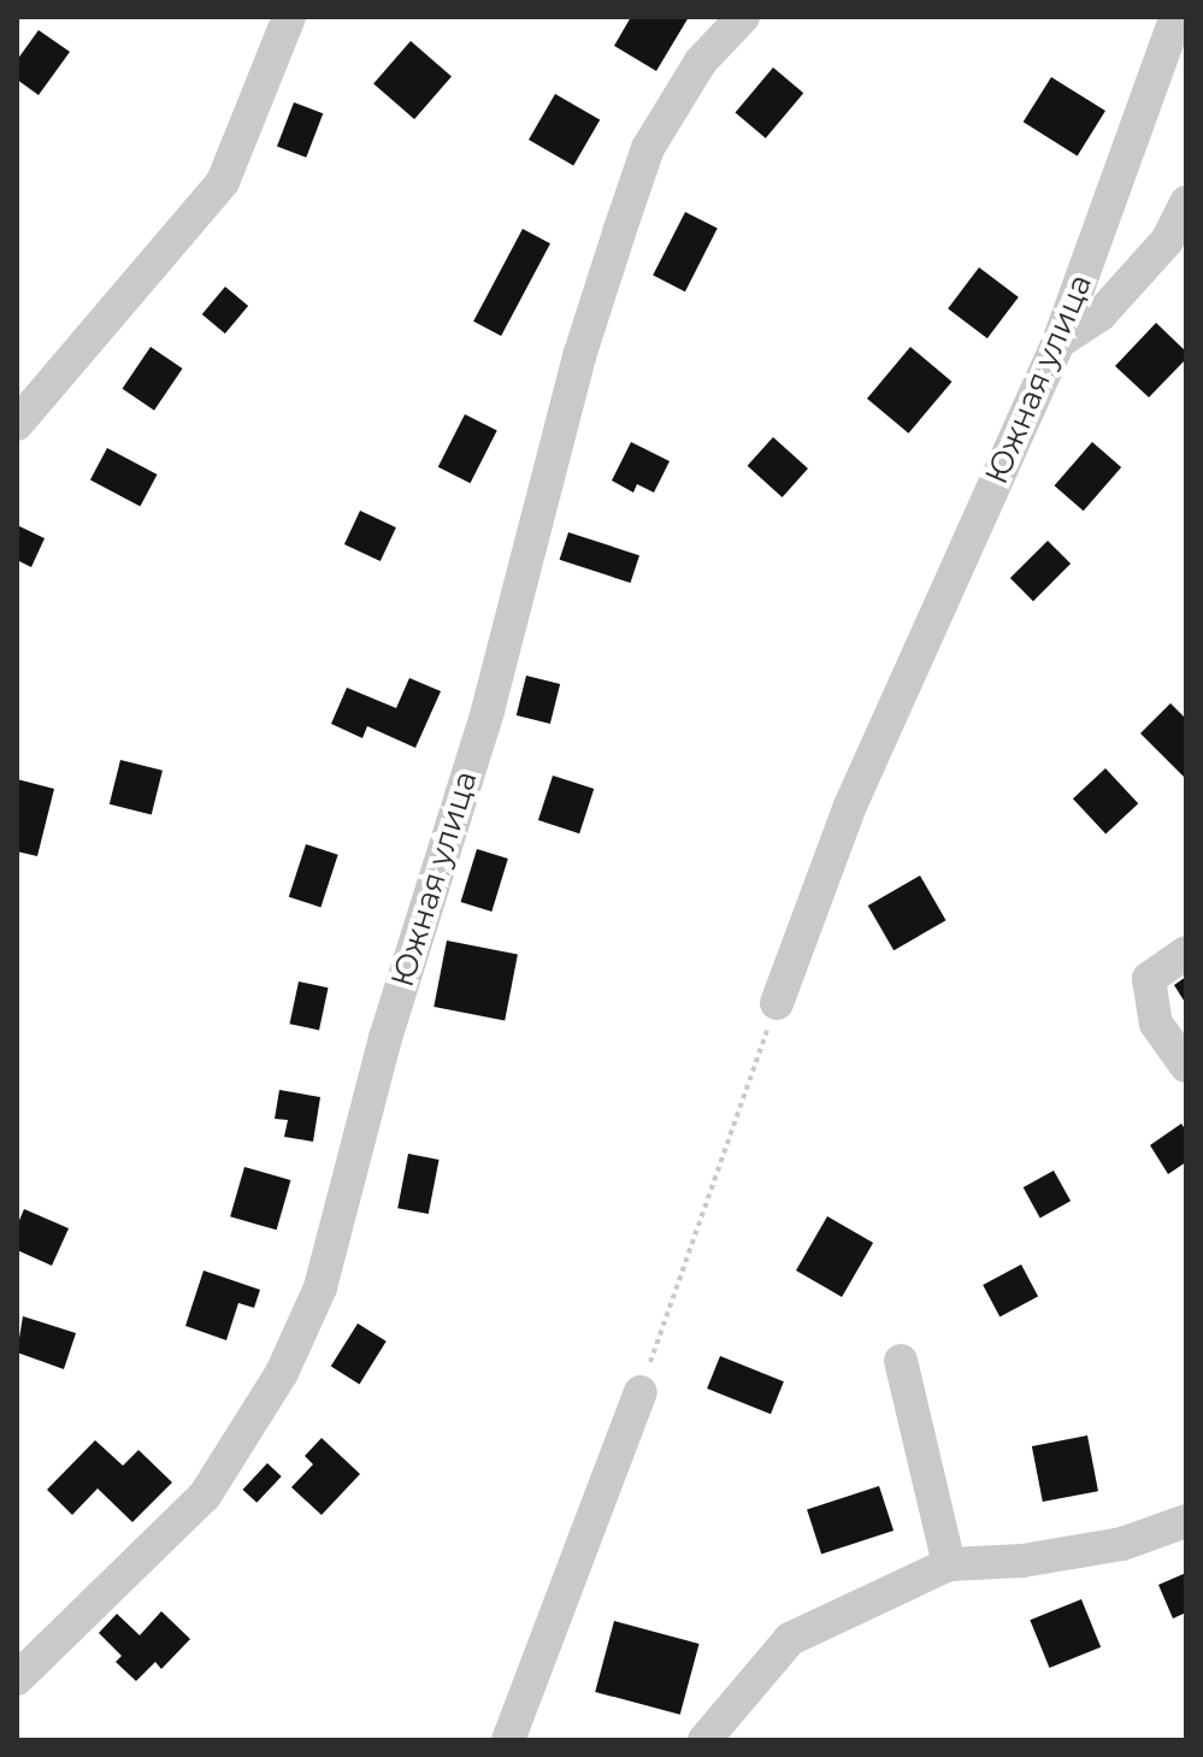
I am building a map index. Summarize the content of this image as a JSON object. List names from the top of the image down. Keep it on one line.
{"streets":{"street":["Южная улица"]}}
